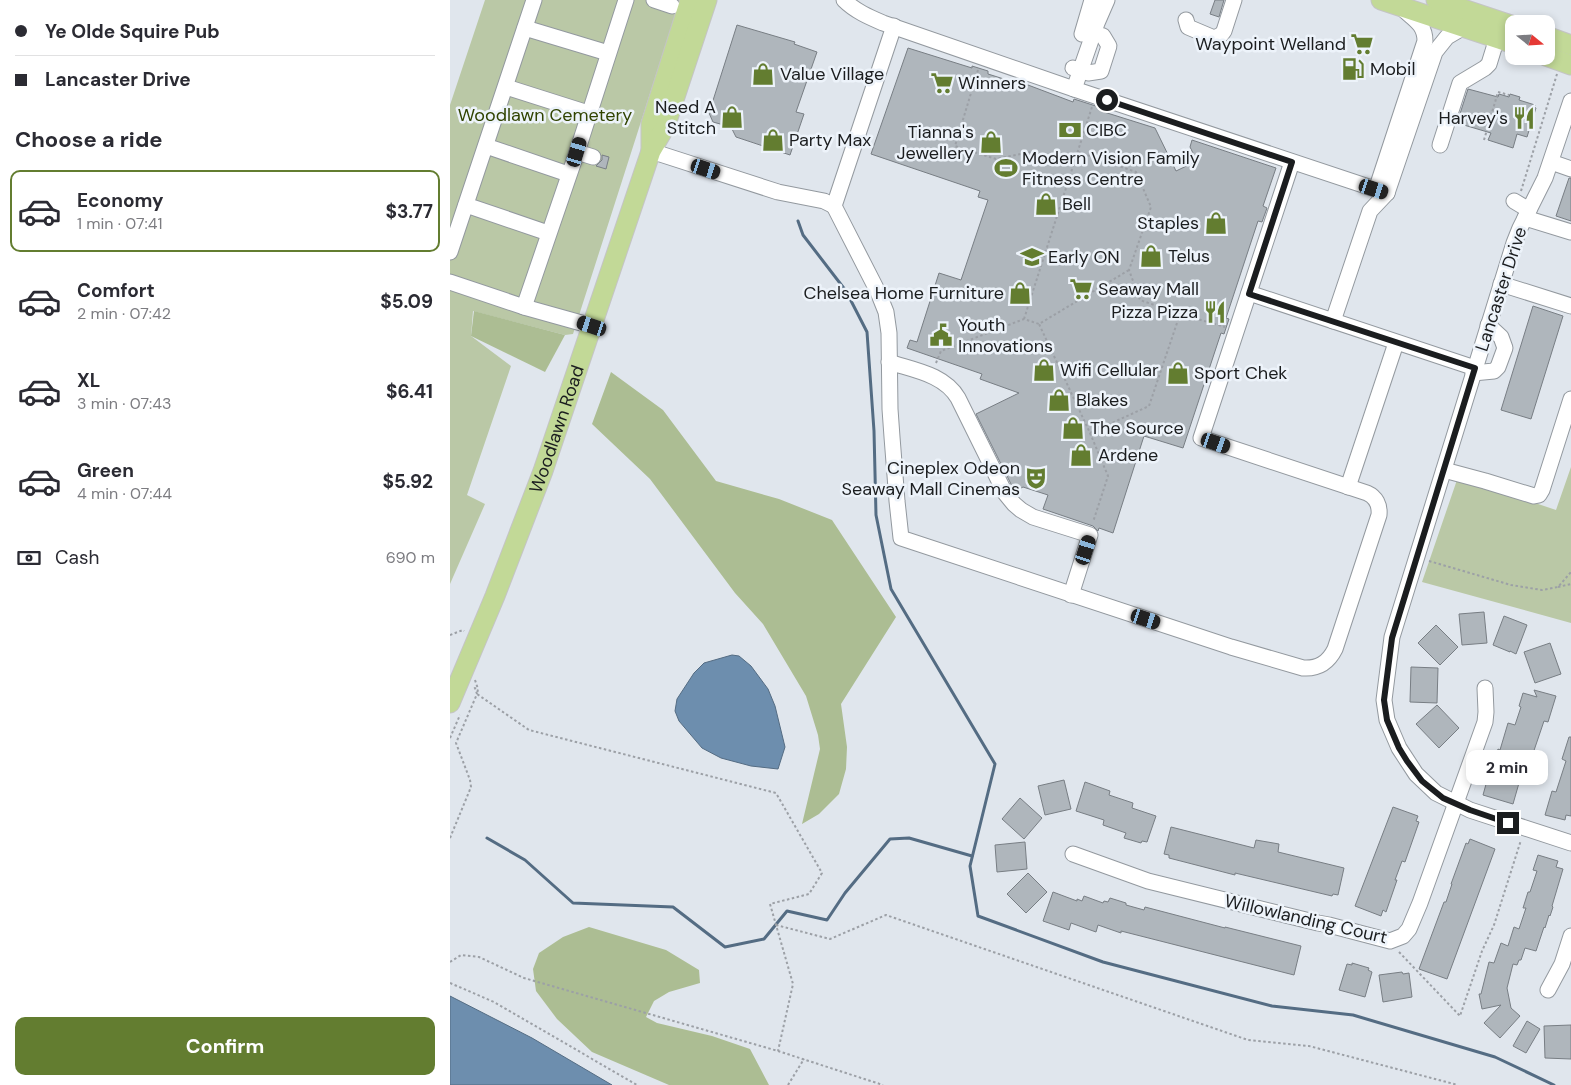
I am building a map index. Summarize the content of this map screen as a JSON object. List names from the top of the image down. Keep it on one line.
{"streets":{"main road":["Woodlawn Road"],"street":["Lancaster Drive","Willowlanding Court"]},"crossings":[["Lancaster Drive","Willowlanding Court"]],"parks":["Woodlawn Cemetery"],"places":{"supermarket":["Waypoint Welland","Winners","Seaway Mall"],"fuel station":["Mobil"],"shop":["Value Village","Need A Stitch","Party Max","Tianna's Jewellery","Bell","Staples","Telus","Chelsea Home Furniture","Wifi Cellular","Sport Chek","Blakes","The Source","Ardene"],"restaurant":["Harvey's","Pizza Pizza"],"bank":["CIBC"],"sports":["Modern Vision Family Fitness Centre"],"school or university":["Early ON"],"public building":["Youth Innovations"],"theatre":["Cineplex Odeon Seaway Mall Cinemas"]},"north":"right","page":{"banner":["Ye Olde Squire Pub","Lancaster Drive"],"heading":"Choose a ride","list":[{"name":"Economy","note":"1 min · 07:41","value":"$3.77"},{"name":"Comfort","note":"2 min · 07:42","value":"$5.09"},{"name":"XL","note":"3 min · 07:43","value":"$6.41"},{"name":"Green","note":"4 min · 07:44","value":"$5.92"}],"pay":["Cash","690 m"],"bubble":"2 min","buttons":"Confirm"}}
